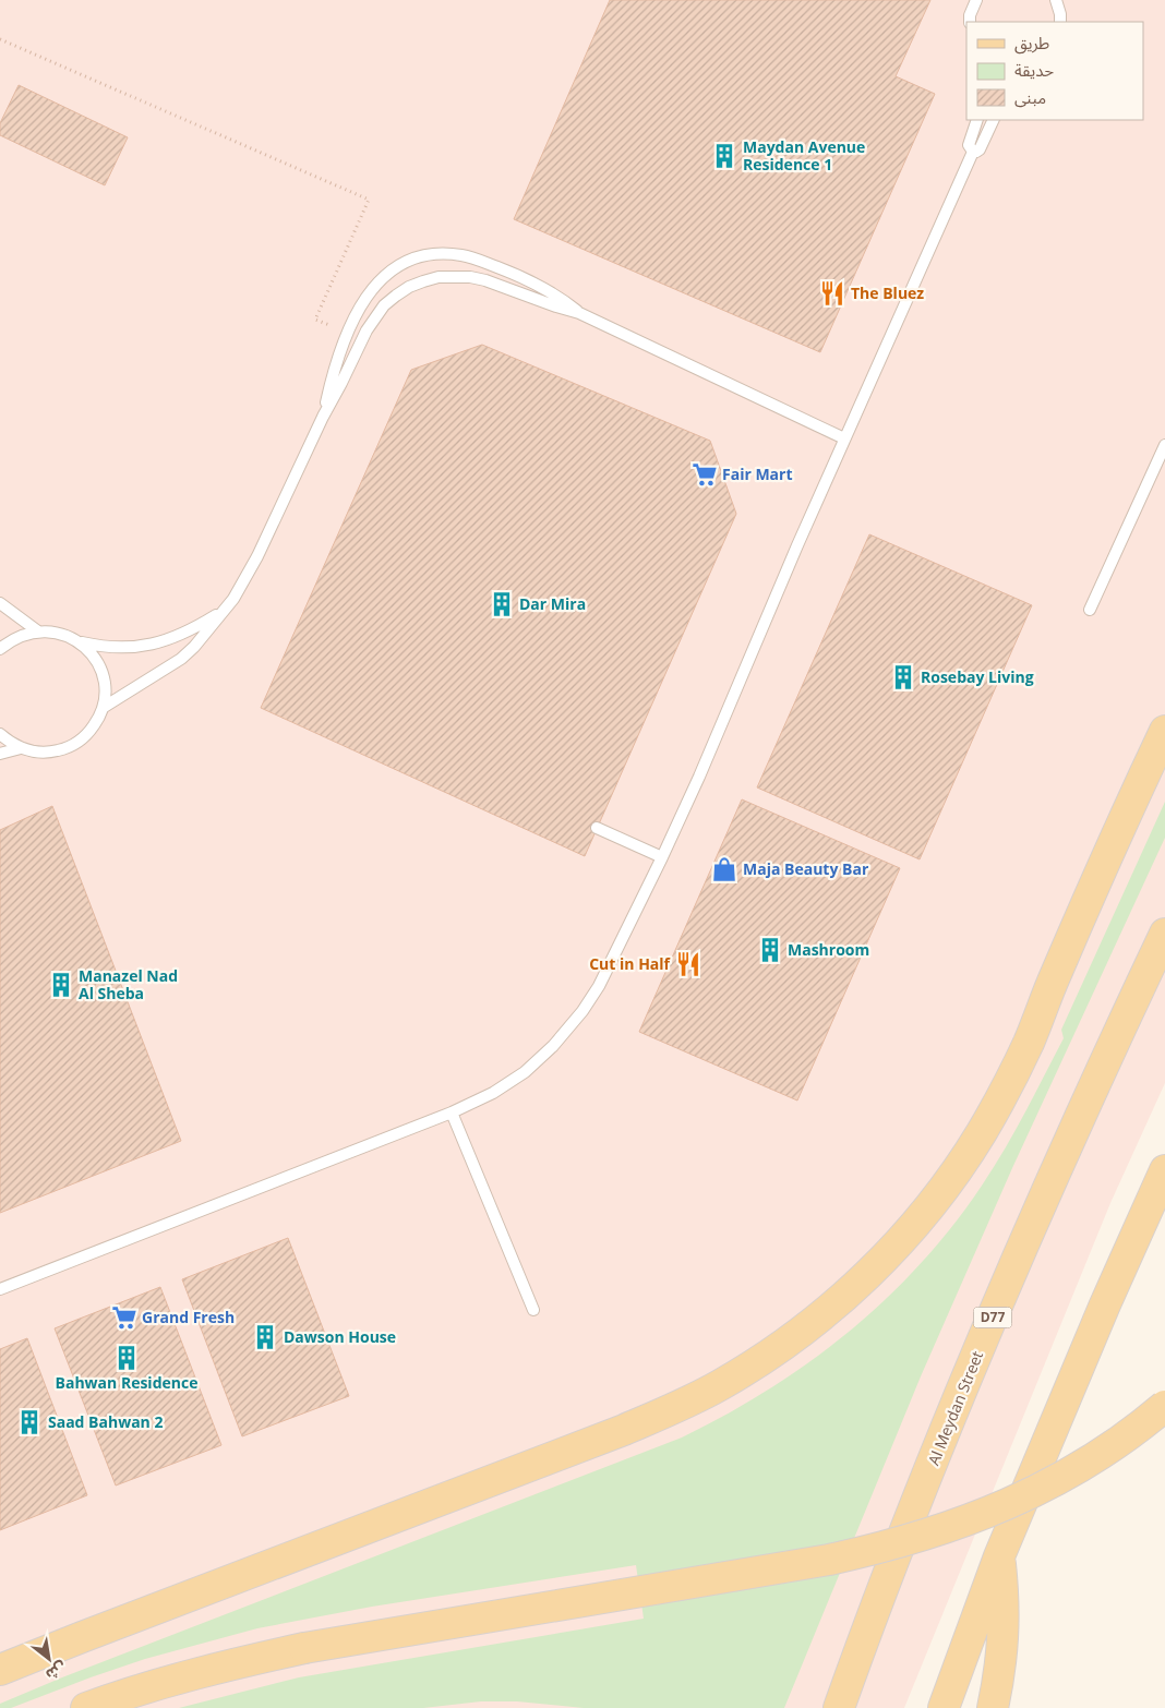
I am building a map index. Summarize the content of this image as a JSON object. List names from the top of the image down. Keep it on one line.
{"streets":{"main road":["D77","Al Meydan Street"]},"places":{"building":["Maydan Avenue Residence 1","Dar Mira","Rosebay Living","Mashroom","Manazel Nad Al Sheba","Dawson House","Bahwan Residence","Saad Bahwan 2"],"restaurant":["The Bluez","Cut in Half"],"supermarket":["Fair Mart","Grand Fresh"],"shop":["Maja Beauty Bar"]},"legend":["طريق","حديقة","مبنى"],"north":"bottom right"}
